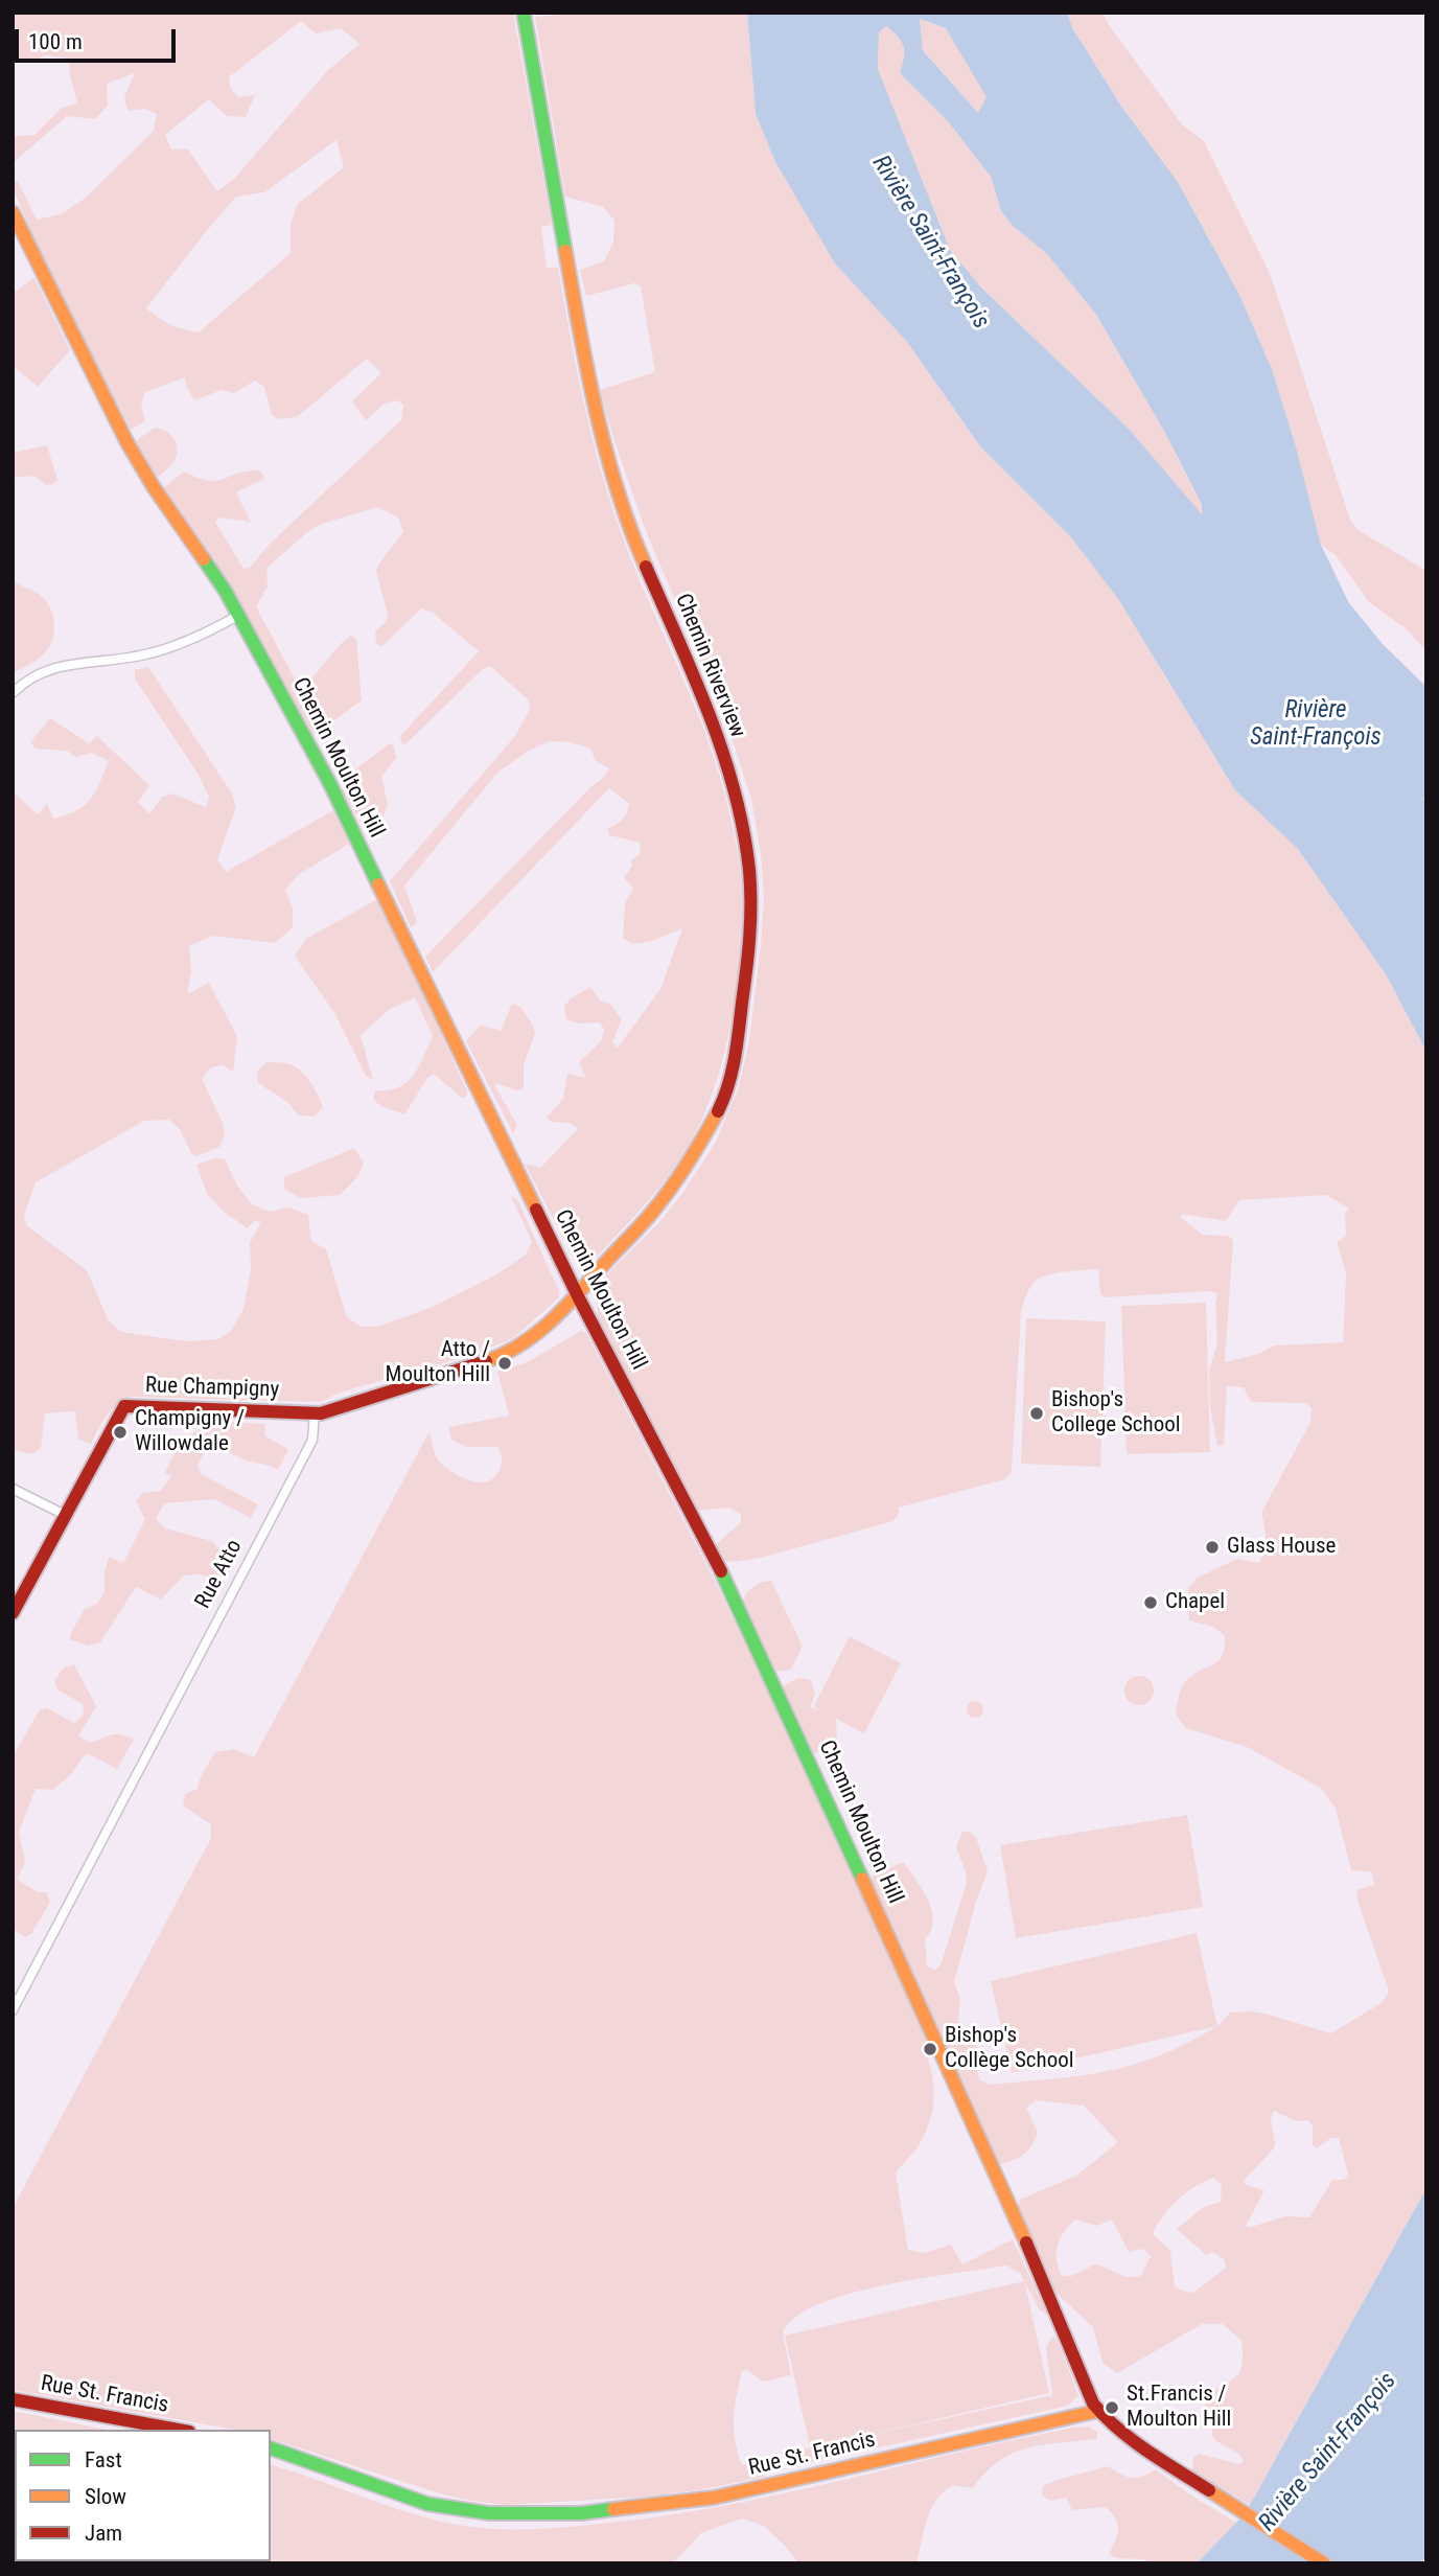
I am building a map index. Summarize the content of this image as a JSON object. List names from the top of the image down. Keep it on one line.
{"streets":{"street":["Chemin Riverview","Chemin Moulton Hill","Rue Champigny","Rue Atto","Rue St. Francis"]},"crossings":[["Chemin Riverview","Chemin Moulton Hill"],["Chemin Moulton Hill","Rue St. Francis"],["Rue Champigny","Rue Atto"]],"water":["Rivière Saint-François"],"places":["Atto / Moulton Hill","Bishop's College School","Champigny / Willowdale","Glass House","Chapel","Bishop's Collège School","St.Francis / Moulton Hill"],"legend":["Fast","Slow","Jam"],"scale_bar":"100 m"}
